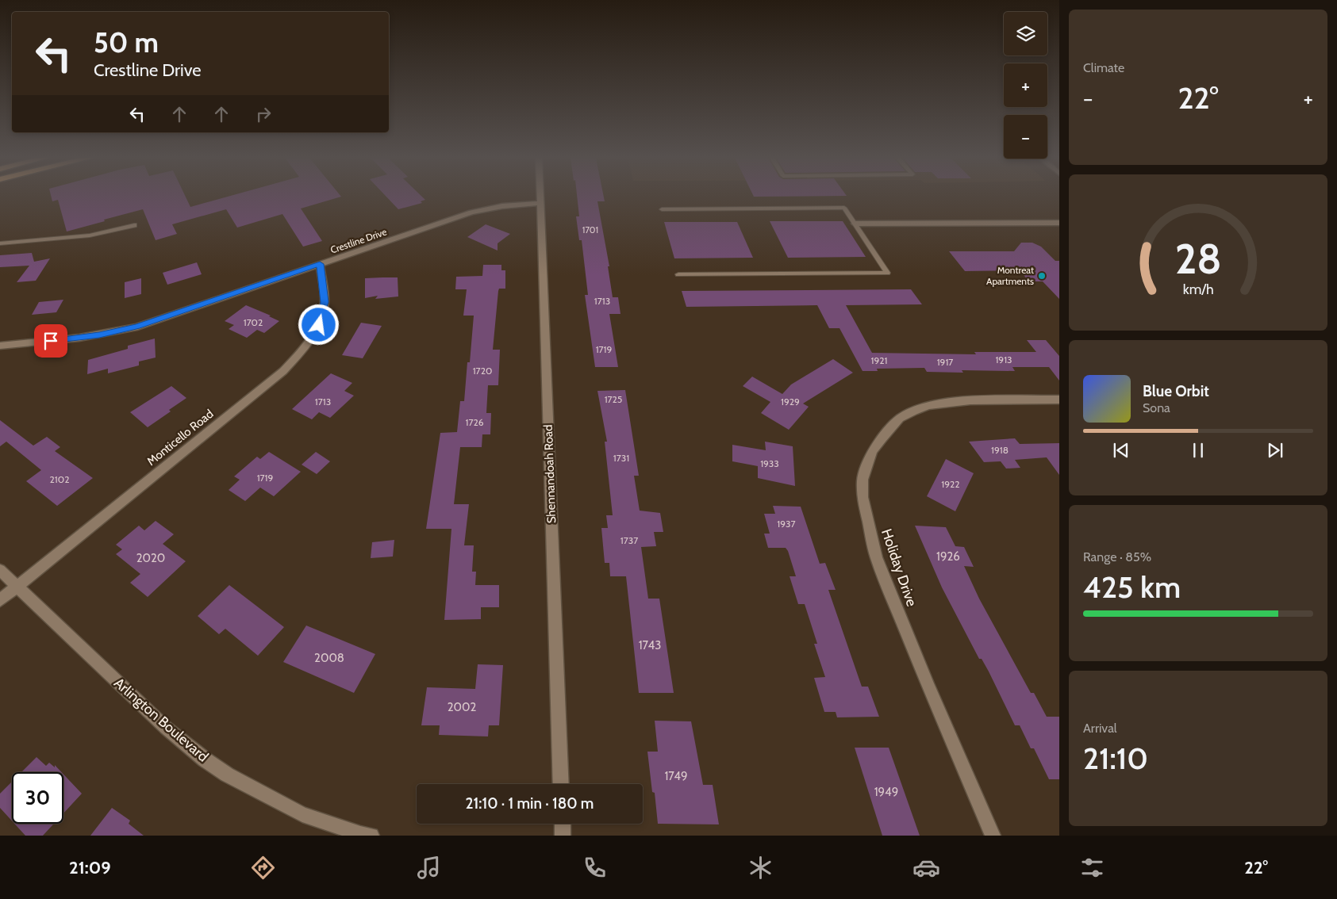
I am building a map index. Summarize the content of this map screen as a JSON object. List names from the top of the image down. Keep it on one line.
{"streets":{"street":["Crestline Drive","Monticello Road","Shennandoah Road","Holiday Drive","Arlington Boulevard"]},"crossings":[["Crestline Drive","Monticello Road"],["Crestline Drive","Shennandoah Road"],["Monticello Road","Arlington Boulevard"]],"places":["Montreat Apartments"],"house_numbers":["1701","1713","1702","1719","1913","1921","1917","1720","1725","1713","1929","1726","1918","1731","1933","1719","2102","1922","1937","1737","1926","2020","1743","2008","2002","1749","1949"],"page":{"tile":["Climate",["Range · 85%","425 km"],["Arrival","21:10"]],"map_buttons":["+","−"],"turn":["50 m","Crestline Drive"],"heat":["−","22°","+"],"song":["Blue Orbit","Sona"],"limit":"30","trip":"21:10 · 1 min · 180 m","tabs":["21:09","22°"],"gauge":["28","km/h"]}}
